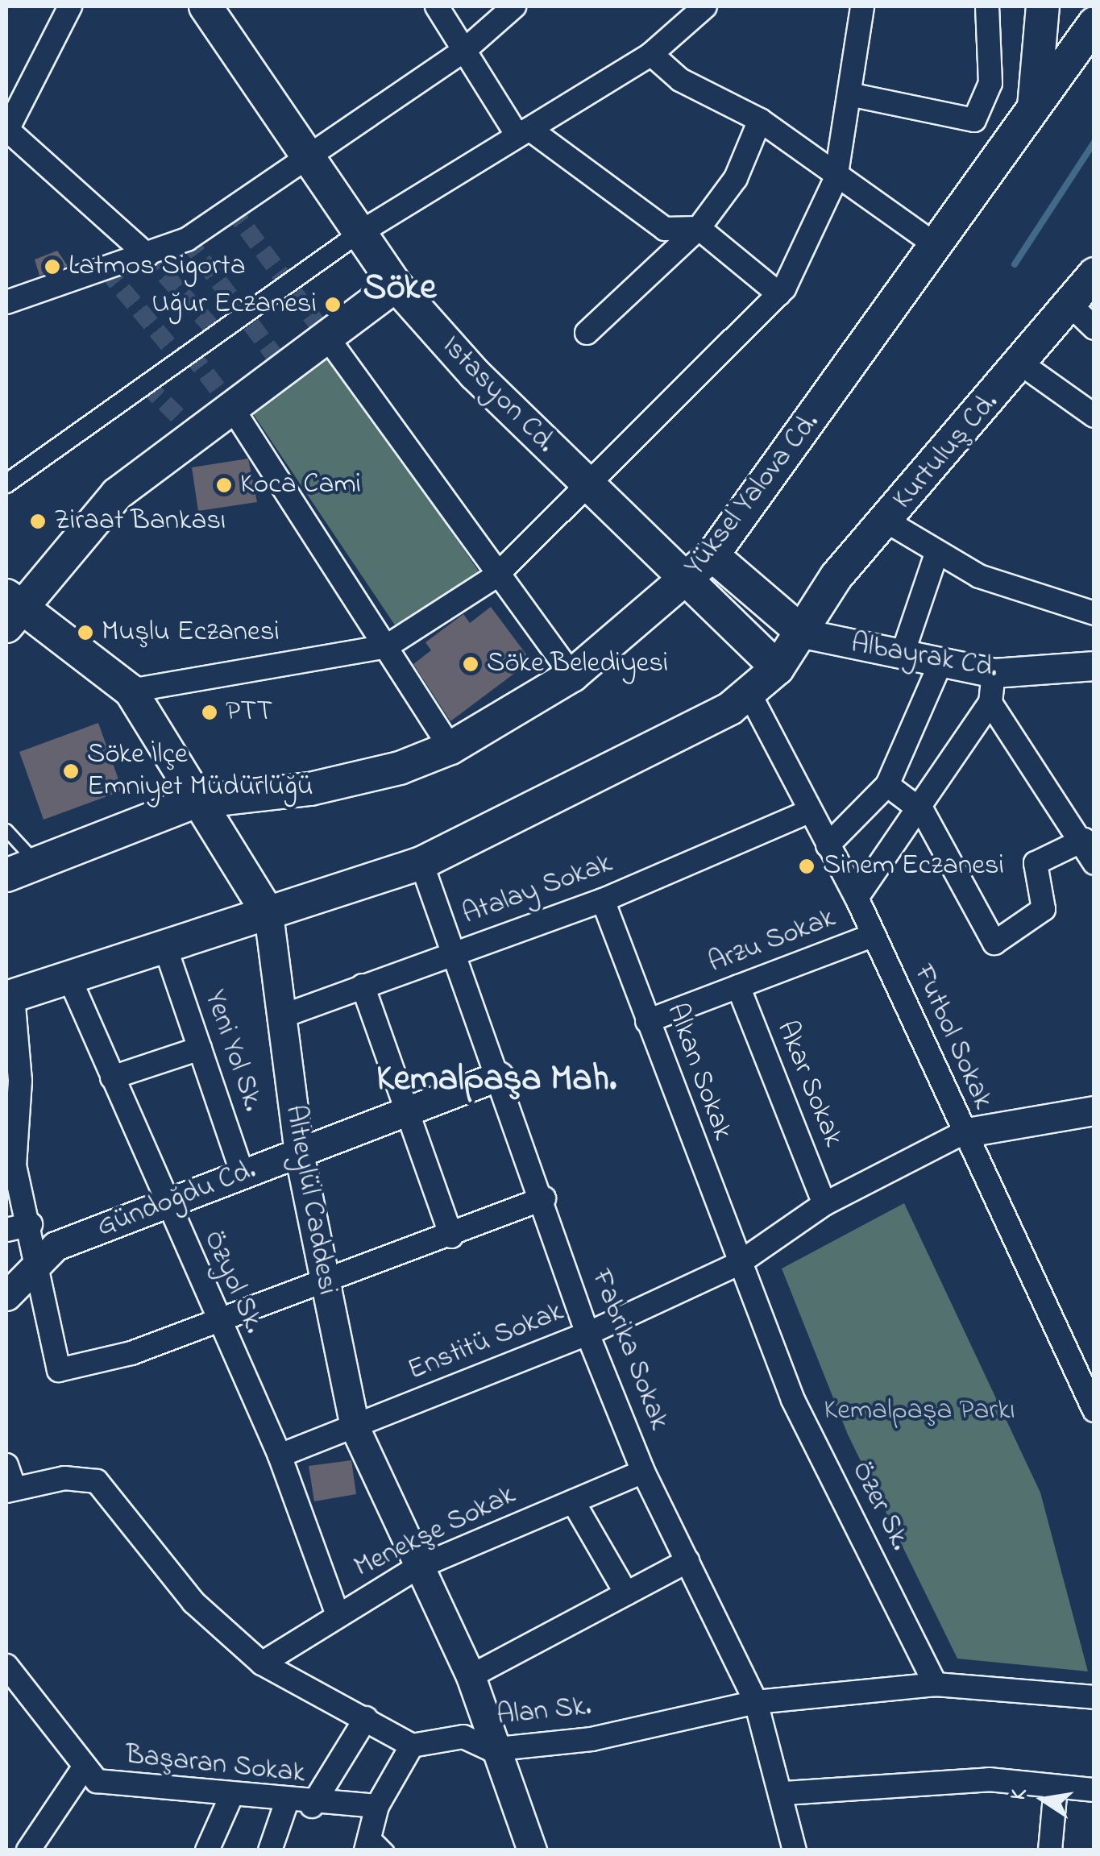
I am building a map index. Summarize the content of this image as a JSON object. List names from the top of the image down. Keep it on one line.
{"streets":{"main road":["Istasyon Cd.","Kurtuluş Cd.","Yüksel Yalova Cd.","Altıeylül Caddesi"],"street":["Albayrak Cd.","Atalay Sokak","Arzu Sokak","Futbol Sokak","Yeni Yol Sk.","Alkan Sokak","Akar Sokak","Gündoğdu Cd.","Özyol Sk.","Enstitü Sokak","Fabrika Sokak","Özer Sk.","Menekşe Sokak","Alan Sk.","Başaran Sokak"]},"crossings":[["Istasyon Cd.","Kurtuluş Cd."],["Istasyon Cd.","Yüksel Yalova Cd."],["Kurtuluş Cd.","Albayrak Cd."],["Kurtuluş Cd.","Futbol Sokak"],["Kurtuluş Cd.","Yeni Yol Sk."],["Kurtuluş Cd.","Altıeylül Caddesi"],["Kurtuluş Cd.","Özyol Sk."],["Kurtuluş Cd.","Fabrika Sokak"],["Yüksel Yalova Cd.","Altıeylül Caddesi"],["Atalay Sokak","Futbol Sokak"],["Atalay Sokak","Alkan Sokak"],["Atalay Sokak","Altıeylül Caddesi"],["Atalay Sokak","Fabrika Sokak"],["Arzu Sokak","Futbol Sokak"],["Arzu Sokak","Alkan Sokak"],["Arzu Sokak","Akar Sokak"],["Futbol Sokak","Enstitü Sokak"],["Yeni Yol Sk.","Gündoğdu Cd."],["Alkan Sokak","Enstitü Sokak"],["Alkan Sokak","Özer Sk."],["Akar Sokak","Enstitü Sokak"],["Gündoğdu Cd.","Altıeylül Caddesi"],["Gündoğdu Cd.","Özyol Sk."],["Gündoğdu Cd.","Fabrika Sokak"],["Altıeylül Caddesi","Enstitü Sokak"],["Altıeylül Caddesi","Menekşe Sokak"],["Altıeylül Caddesi","Alan Sk."],["Özyol Sk.","Enstitü Sokak"],["Özyol Sk.","Menekşe Sokak"],["Enstitü Sokak","Fabrika Sokak"],["Enstitü Sokak","Özer Sk."],["Fabrika Sokak","Menekşe Sokak"],["Fabrika Sokak","Alan Sk."],["Özer Sk.","Alan Sk."]],"districts":["Söke","Kemalpaşa Mah."],"parks":["Kemalpaşa Parkı"],"places":["Latmos Sigorta","Uğur Eczanesi","Koca Cami","Ziraat Bankası","Muşlu Eczanesi","Söke Belediyesi","PTT","Söke İlçe Emniyet Müdürlüğü","Sinem Eczanesi"],"north":"left"}
